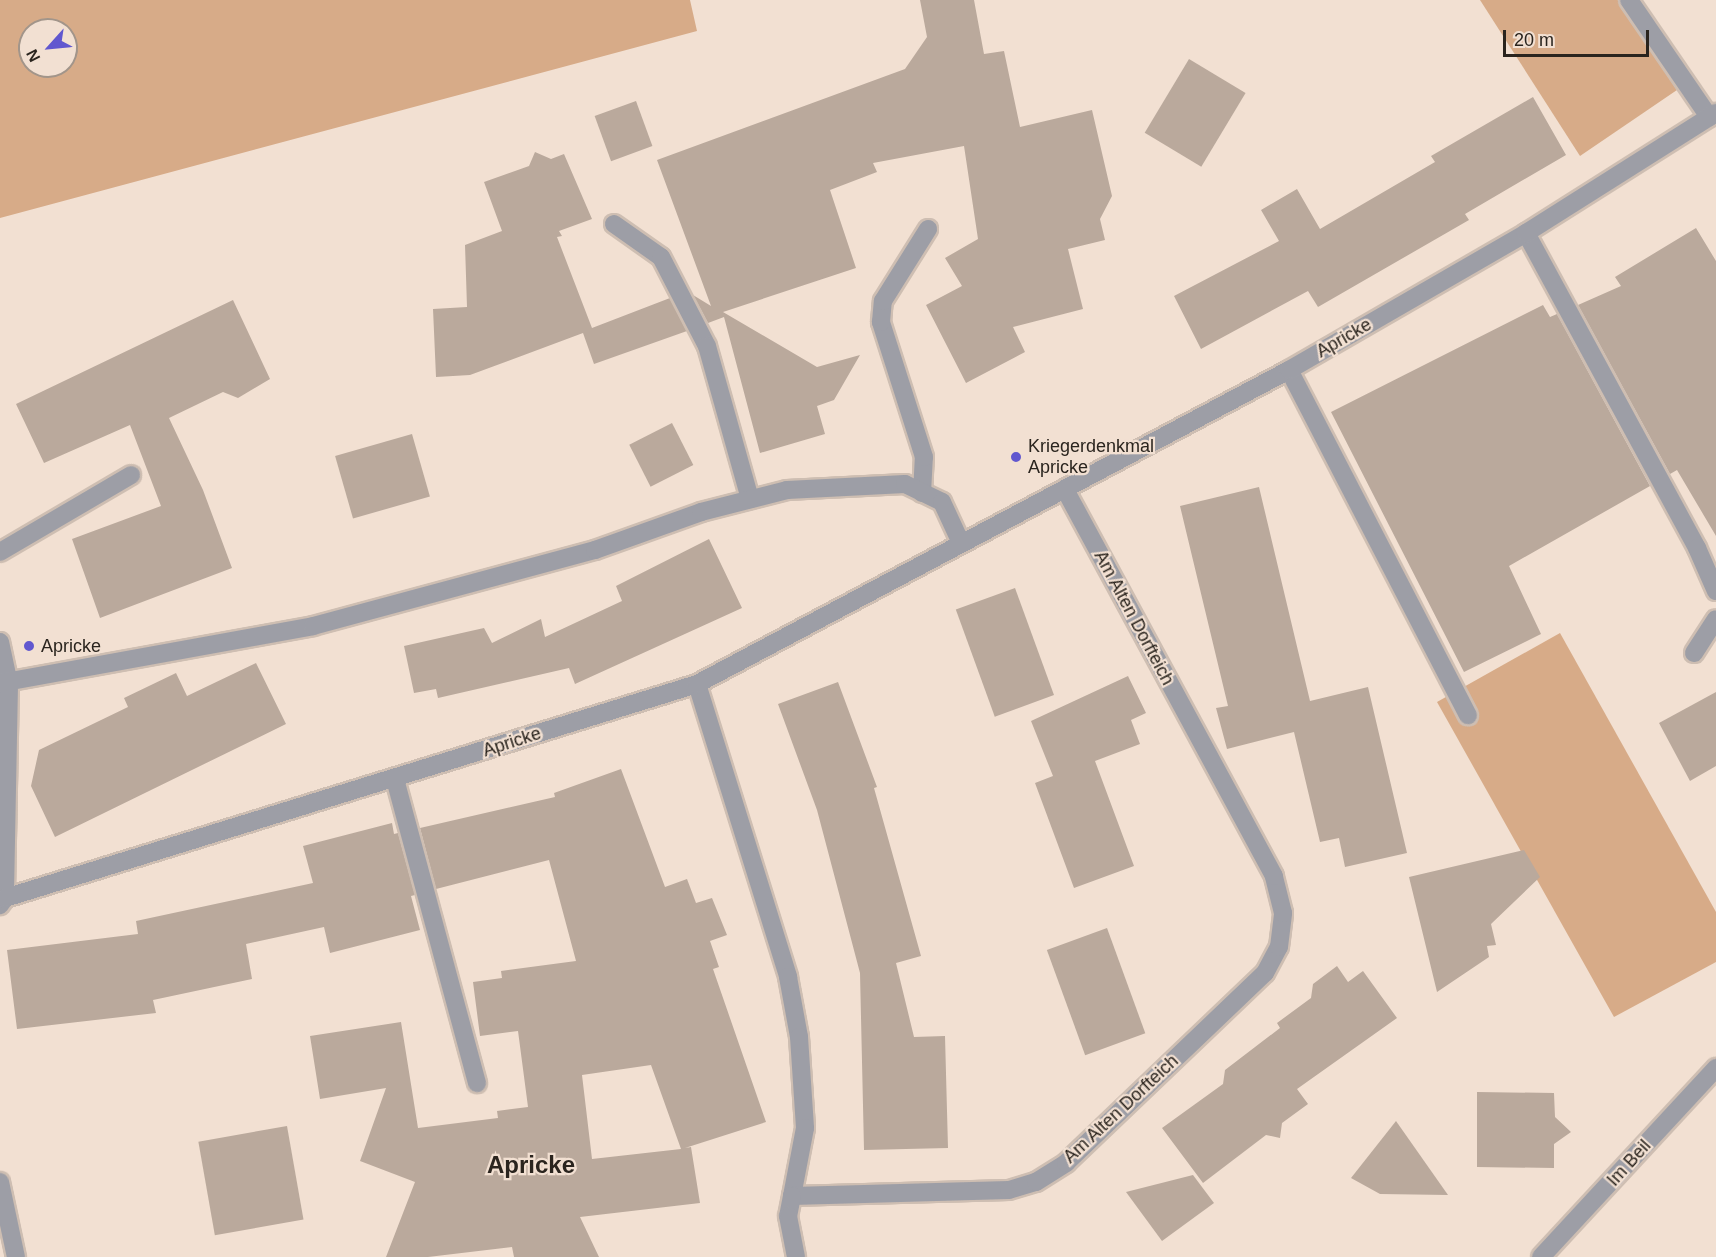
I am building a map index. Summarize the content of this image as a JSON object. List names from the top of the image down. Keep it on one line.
{"streets":{"street":["Apricke","Am Alten Dorfteich","Im Beil"]},"crossings":[["Apricke","Am Alten Dorfteich"]],"districts":["Apricke"],"places":["Kriegerdenkmal Apricke","Apricke"],"scale_bar":"20 m","north":"bottom left"}
